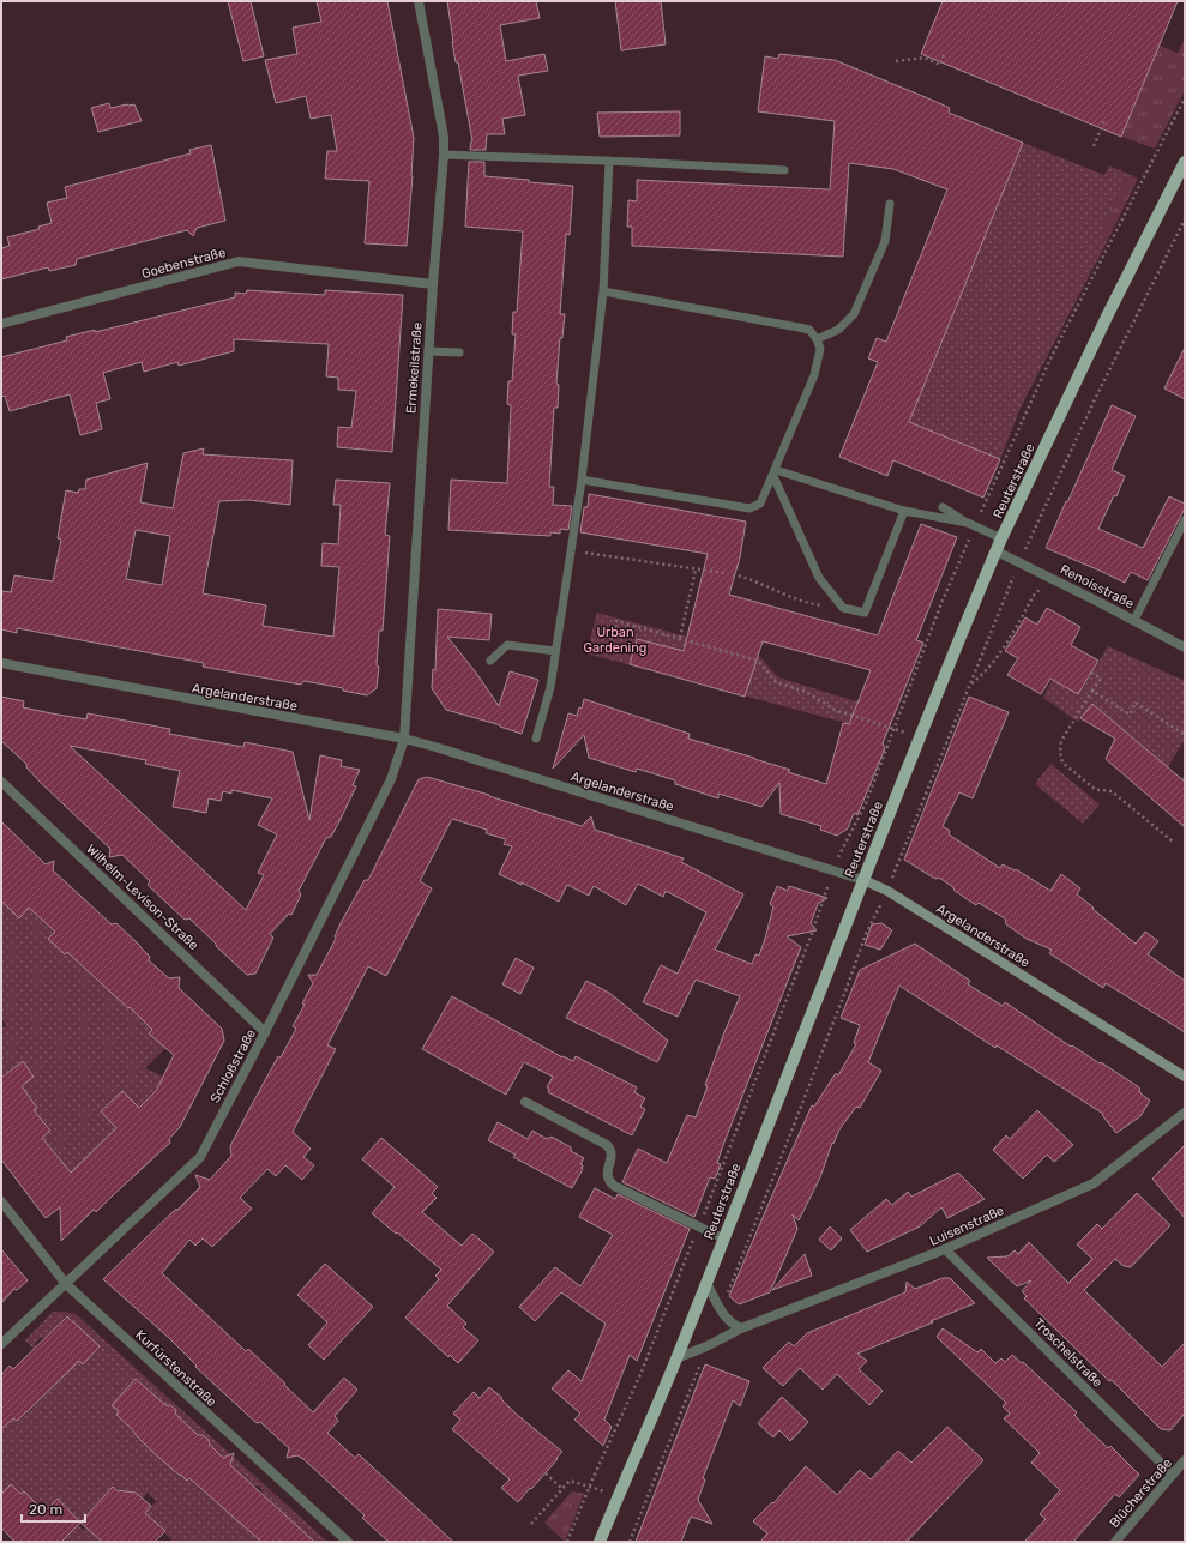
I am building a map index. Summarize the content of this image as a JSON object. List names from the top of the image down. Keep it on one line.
{"streets":{"main road":["Reuterstraße"],"street":["Goebenstraße","Ermekeilstraße","Renoisstraße","Argelanderstraße","Wilhelm-Levison-Straße","Schloßstraße","Luisenstraße","Troschelstraße","Kurfürstenstraße","Blücherstraße"]},"crossings":[["Goebenstraße","Ermekeilstraße"],["Ermekeilstraße","Argelanderstraße"],["Ermekeilstraße","Schloßstraße"],["Reuterstraße","Renoisstraße"],["Reuterstraße","Argelanderstraße"],["Reuterstraße","Luisenstraße"],["Argelanderstraße","Schloßstraße"],["Wilhelm-Levison-Straße","Schloßstraße"],["Schloßstraße","Kurfürstenstraße"],["Luisenstraße","Troschelstraße"],["Troschelstraße","Blücherstraße"]],"parks":["Urban Gardening"],"scale_bar":"20 m"}
